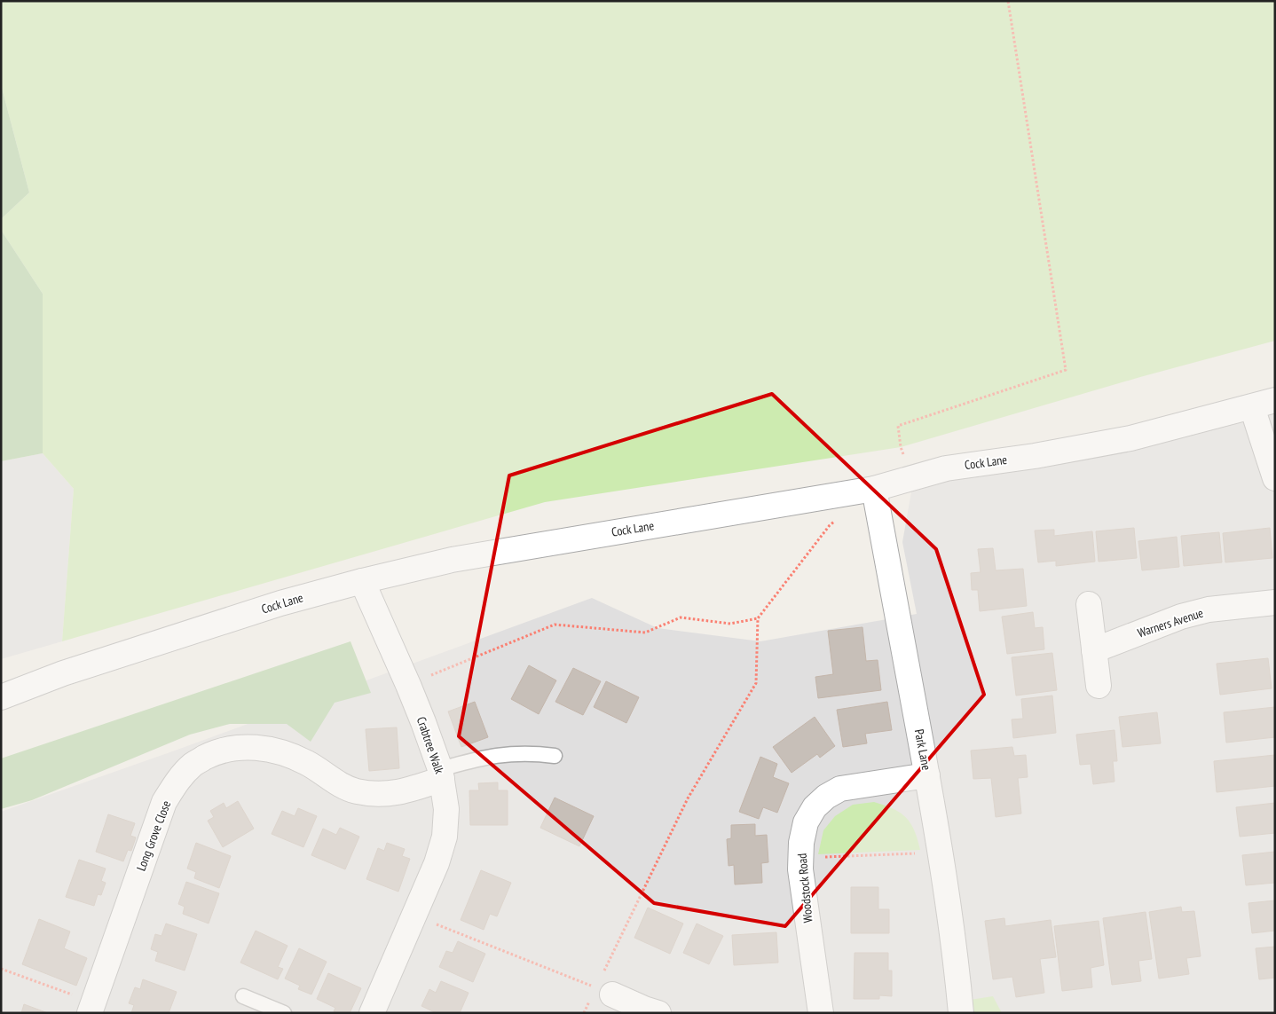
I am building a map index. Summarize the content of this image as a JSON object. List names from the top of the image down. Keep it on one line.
{"streets":{"street":["Cock Lane","Warners Avenue","Crabtree Walk","Park Lane","Long Grove Close","Woodstock Road"]},"crossings":[["Cock Lane","Crabtree Walk"],["Cock Lane","Park Lane"],["Crabtree Walk","Long Grove Close"],["Park Lane","Woodstock Road"]]}
